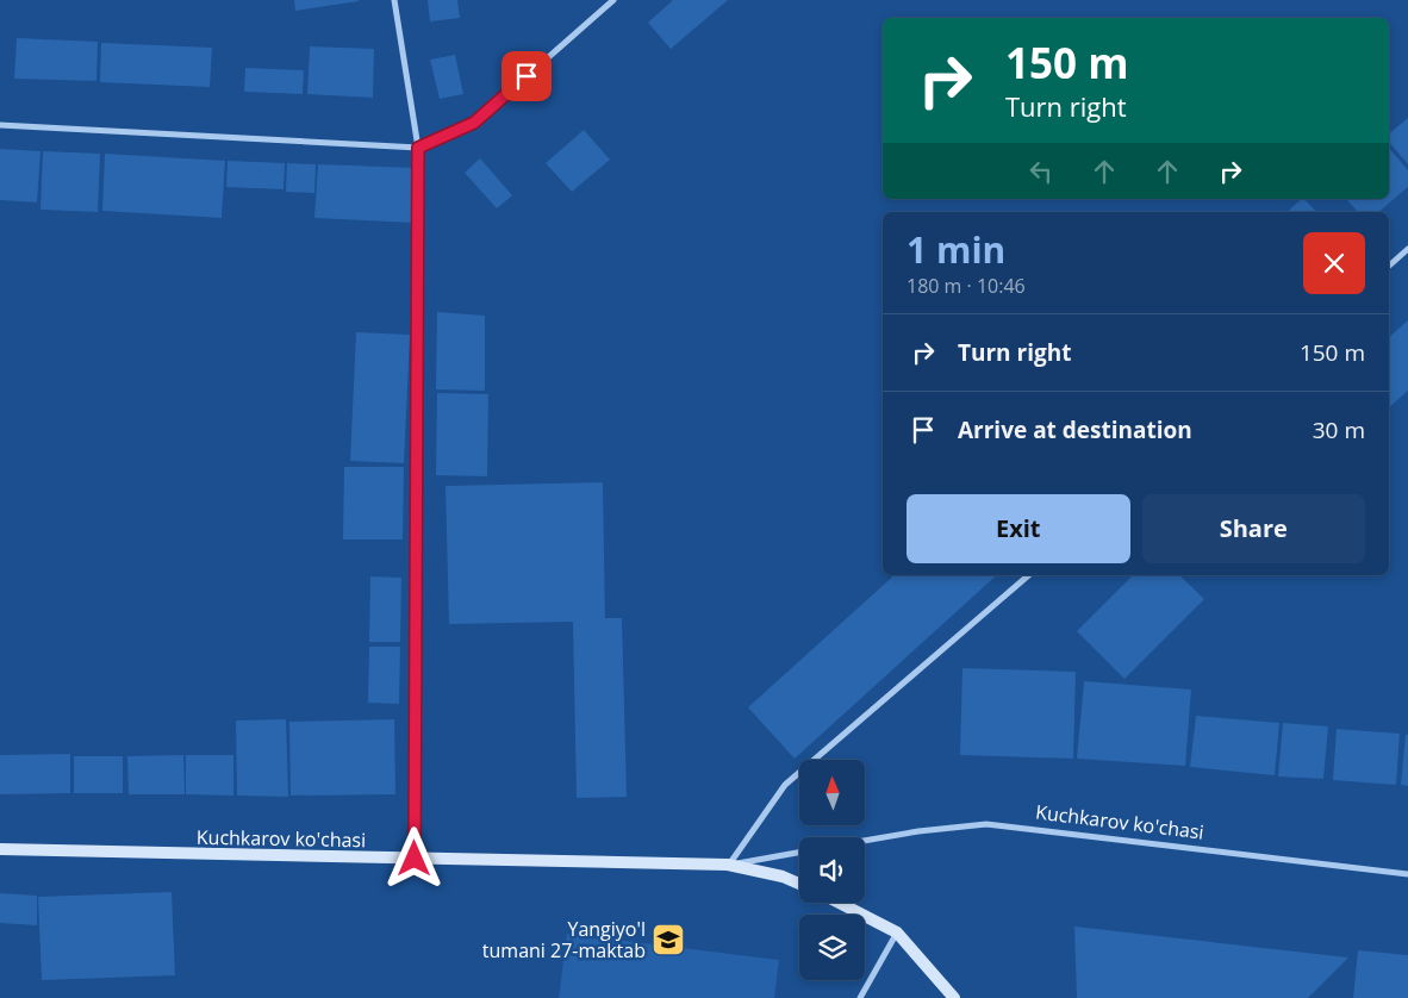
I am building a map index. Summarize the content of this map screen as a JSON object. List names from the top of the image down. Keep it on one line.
{"streets":{"main road":["Kuchkarov ko'chasi"]},"places":{"school or university":["Yangiyo'l tumani 27-maktab"]},"north":"top","page":{"turn":["150 m","Turn right"],"heading":["1 min","180 m · 10:46"],"list":[{"name":"Turn right","value":"150 m"},{"name":"Arrive at destination","value":"30 m"}],"buttons":["Exit","Share"]}}
